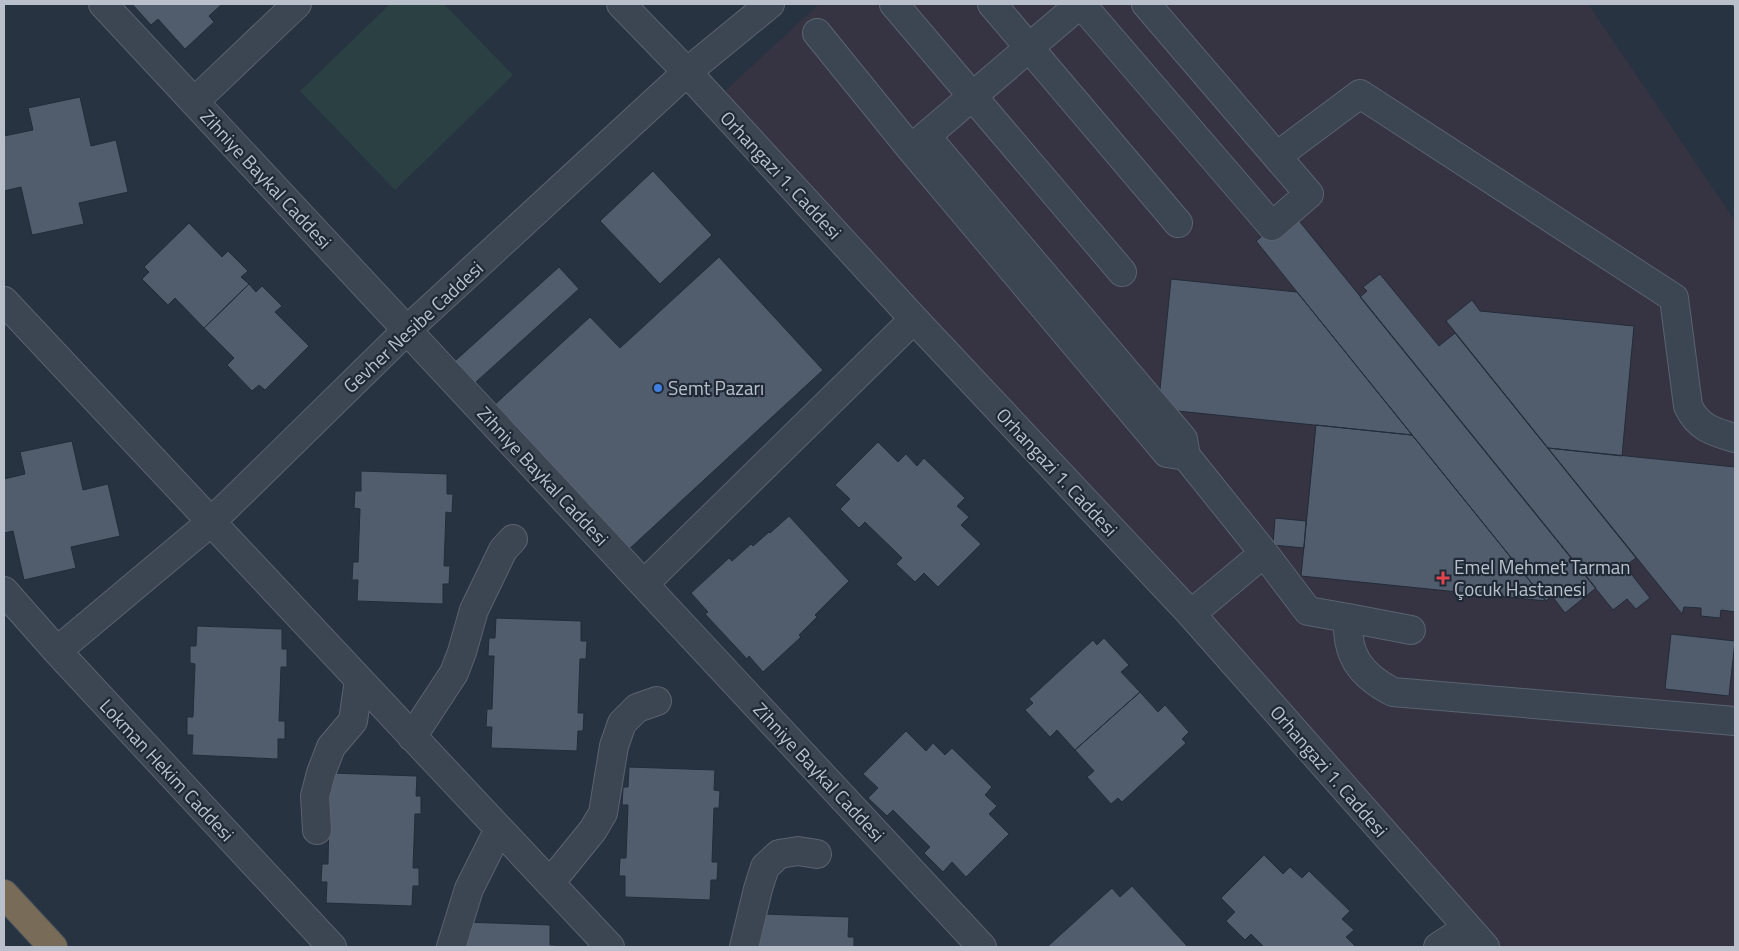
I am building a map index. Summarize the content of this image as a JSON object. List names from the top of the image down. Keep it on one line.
{"streets":{"street":["Orhangazi 1. Caddesi","Zihniye Baykal Caddesi","Gevher Nesibe Caddesi","Lokman Hekim Caddesi"]},"crossings":[["Orhangazi 1. Caddesi","Gevher Nesibe Caddesi"],["Zihniye Baykal Caddesi","Gevher Nesibe Caddesi"],["Gevher Nesibe Caddesi","Lokman Hekim Caddesi"]],"places":{"other":["Semt Pazarı"],"health":["Emel Mehmet Tarman Çocuk Hastanesi"]}}
